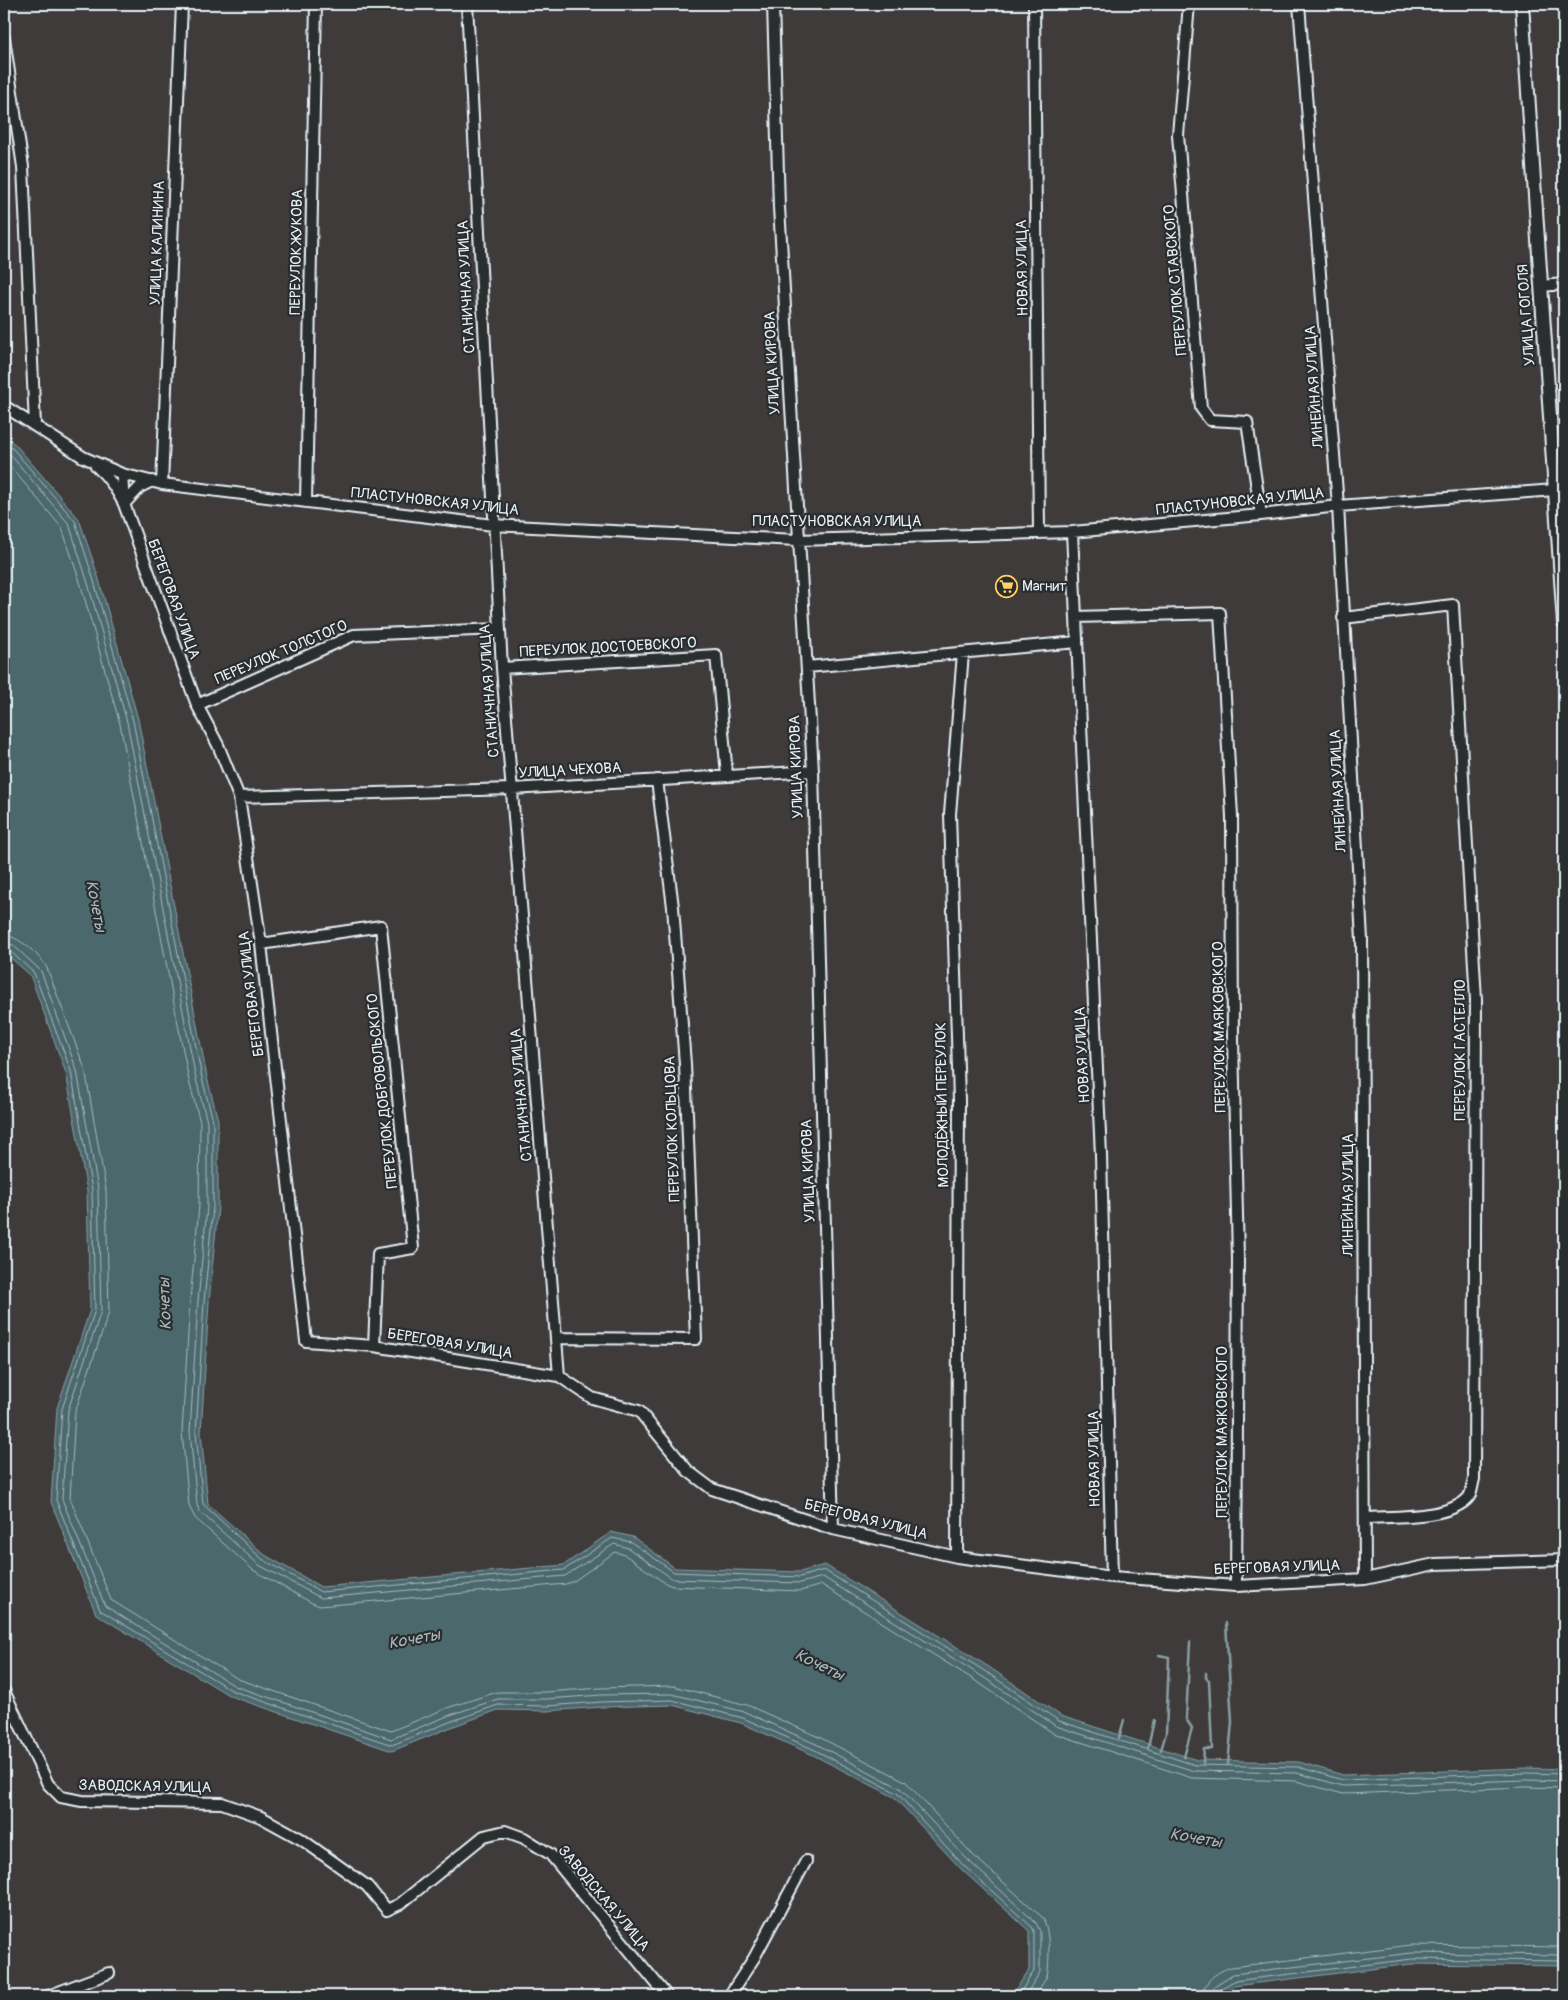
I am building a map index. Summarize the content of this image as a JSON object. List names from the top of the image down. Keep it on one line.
{"streets":{"street":["УЛИЦА КАЛИНИНА","ПЕРЕУЛОК ЖУКОВА","НОВАЯ УЛИЦА","ПЕРЕУЛОК СТАВСКОГО","СТАНИЧНАЯ УЛИЦА","УЛИЦА ГОГОЛЯ","УЛИЦА КИРОВА","ЛИНЕЙНАЯ УЛИЦА","ПЛАСТУНОВСКАЯ УЛИЦА","БЕРЕГОВАЯ УЛИЦА","ПЕРЕУЛОК ДОСТОЕВСКОГО","ПЕРЕУЛОК ТОЛСТОГО","УЛИЦА ЧЕХОВА","ПЕРЕУЛОК МАЯКОВСКОГО","ПЕРЕУЛОК ГАСТЕЛЛО","ПЕРЕУЛОК ДОБРОВОЛЬСКОГО","МОЛОДЁЖНЫЙ ПЕРЕУЛОК","ПЕРЕУЛОК КОЛЬЦОВА","ЗАВОДСКАЯ УЛИЦА"]},"crossings":[["УЛИЦА КАЛИНИНА","ПЛАСТУНОВСКАЯ УЛИЦА"],["ПЕРЕУЛОК ЖУКОВА","ПЛАСТУНОВСКАЯ УЛИЦА"],["НОВАЯ УЛИЦА","ПЛАСТУНОВСКАЯ УЛИЦА"],["НОВАЯ УЛИЦА","БЕРЕГОВАЯ УЛИЦА"],["НОВАЯ УЛИЦА","ПЕРЕУЛОК МАЯКОВСКОГО"],["ПЕРЕУЛОК СТАВСКОГО","ПЛАСТУНОВСКАЯ УЛИЦА"],["СТАНИЧНАЯ УЛИЦА","ПЛАСТУНОВСКАЯ УЛИЦА"],["СТАНИЧНАЯ УЛИЦА","БЕРЕГОВАЯ УЛИЦА"],["СТАНИЧНАЯ УЛИЦА","ПЕРЕУЛОК ДОСТОЕВСКОГО"],["СТАНИЧНАЯ УЛИЦА","ПЕРЕУЛОК ТОЛСТОГО"],["СТАНИЧНАЯ УЛИЦА","УЛИЦА ЧЕХОВА"],["СТАНИЧНАЯ УЛИЦА","ПЕРЕУЛОК КОЛЬЦОВА"],["УЛИЦА ГОГОЛЯ","ПЛАСТУНОВСКАЯ УЛИЦА"],["УЛИЦА КИРОВА","ПЛАСТУНОВСКАЯ УЛИЦА"],["УЛИЦА КИРОВА","БЕРЕГОВАЯ УЛИЦА"],["УЛИЦА КИРОВА","УЛИЦА ЧЕХОВА"],["ЛИНЕЙНАЯ УЛИЦА","ПЛАСТУНОВСКАЯ УЛИЦА"],["ЛИНЕЙНАЯ УЛИЦА","БЕРЕГОВАЯ УЛИЦА"],["ЛИНЕЙНАЯ УЛИЦА","ПЕРЕУЛОК ГАСТЕЛЛО"],["ПЛАСТУНОВСКАЯ УЛИЦА","БЕРЕГОВАЯ УЛИЦА"],["БЕРЕГОВАЯ УЛИЦА","ПЕРЕУЛОК ТОЛСТОГО"],["БЕРЕГОВАЯ УЛИЦА","УЛИЦА ЧЕХОВА"],["БЕРЕГОВАЯ УЛИЦА","ПЕРЕУЛОК МАЯКОВСКОГО"],["БЕРЕГОВАЯ УЛИЦА","ПЕРЕУЛОК ДОБРОВОЛЬСКОГО"],["БЕРЕГОВАЯ УЛИЦА","МОЛОДЁЖНЫЙ ПЕРЕУЛОК"],["ПЕРЕУЛОК ДОСТОЕВСКОГО","УЛИЦА ЧЕХОВА"],["УЛИЦА ЧЕХОВА","ПЕРЕУЛОК КОЛЬЦОВА"]],"water":["Кочеты"],"places":{"supermarket":["Магнит"]}}
